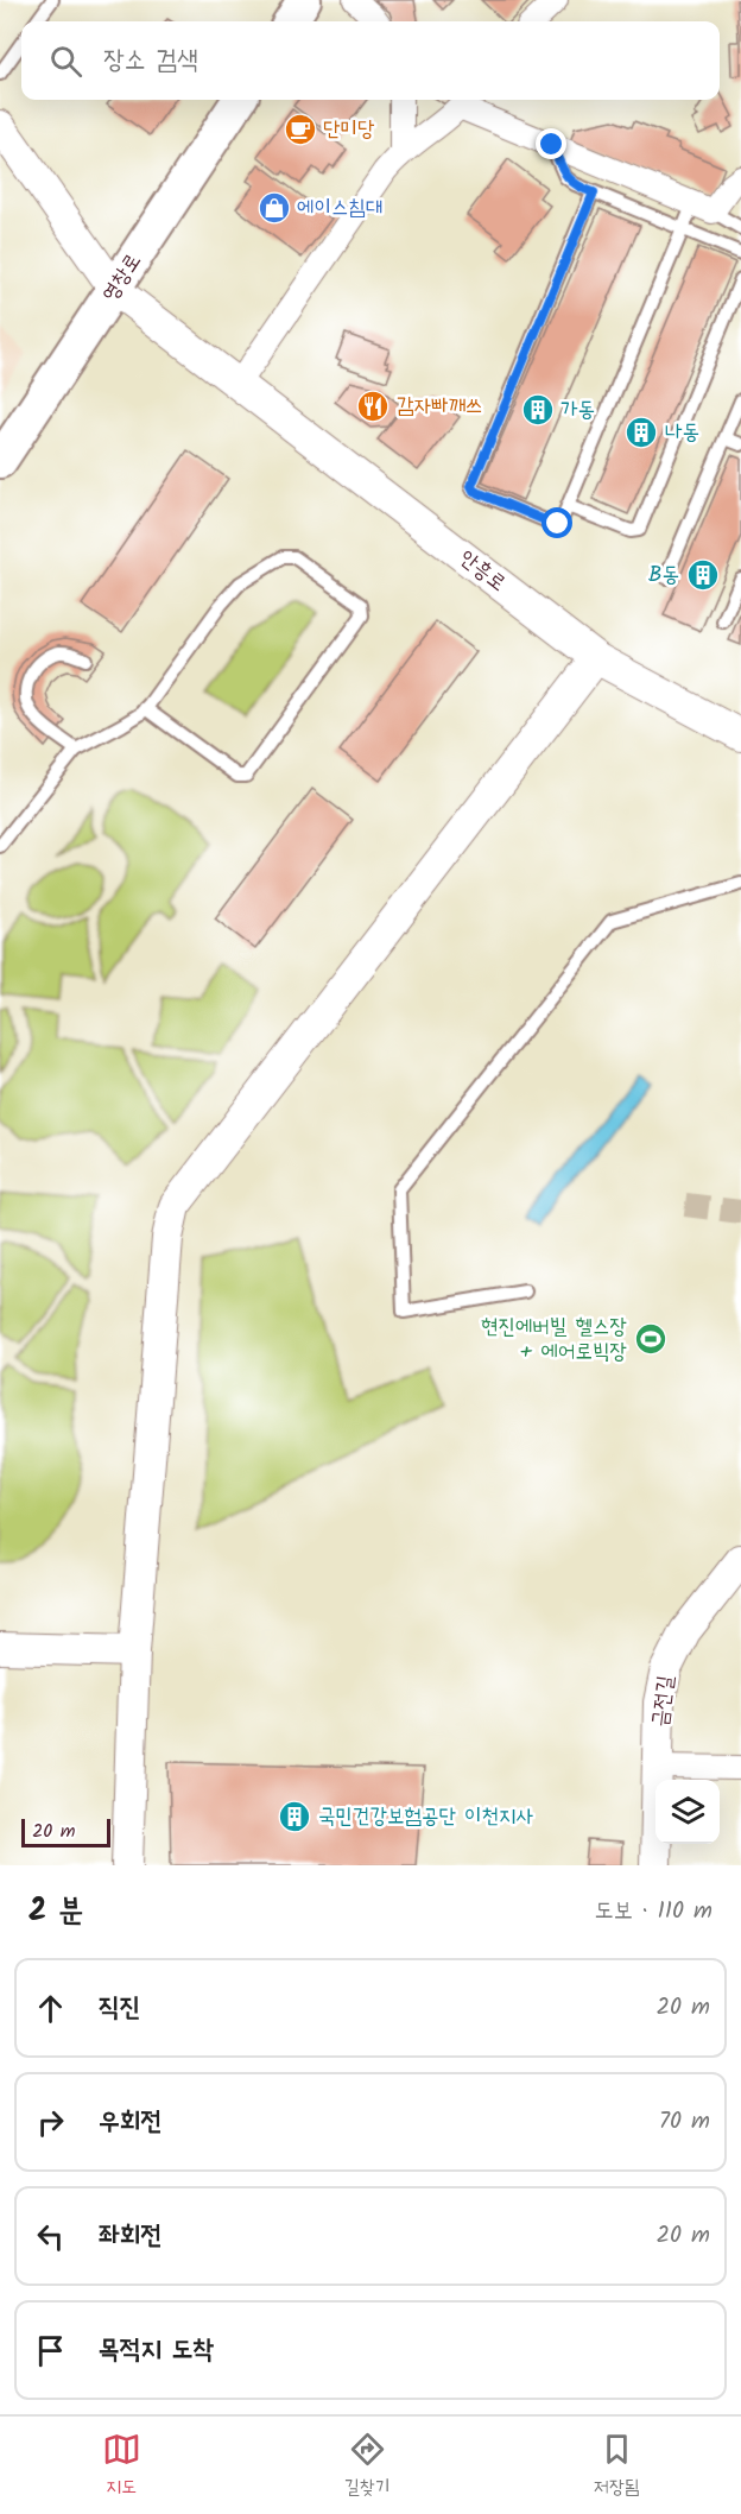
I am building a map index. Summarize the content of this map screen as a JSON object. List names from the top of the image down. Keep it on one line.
{"streets":{"main road":["영창로"],"street":["안흥로","금전길"]},"crossings":[["영창로","안흥로"]],"places":{"cafe":["단미당"],"shop":["에이스침대"],"restaurant":["감자빠깨쓰"],"building":["가동","나동","B동","국민건강보험공단 이천지사"],"sports":["현진에버빌 헬스장 + 에어로빅장"]},"scale_bar":"20 m","page":{"search":"장소 검색","scale":"20 m","heading":["2 분","도보 · 110 m"],"list":[["직진","20 m"],["우회전","70 m"],["좌회전","20 m"],"목적지 도착"],"nav":["지도","길찾기","저장됨"]}}
